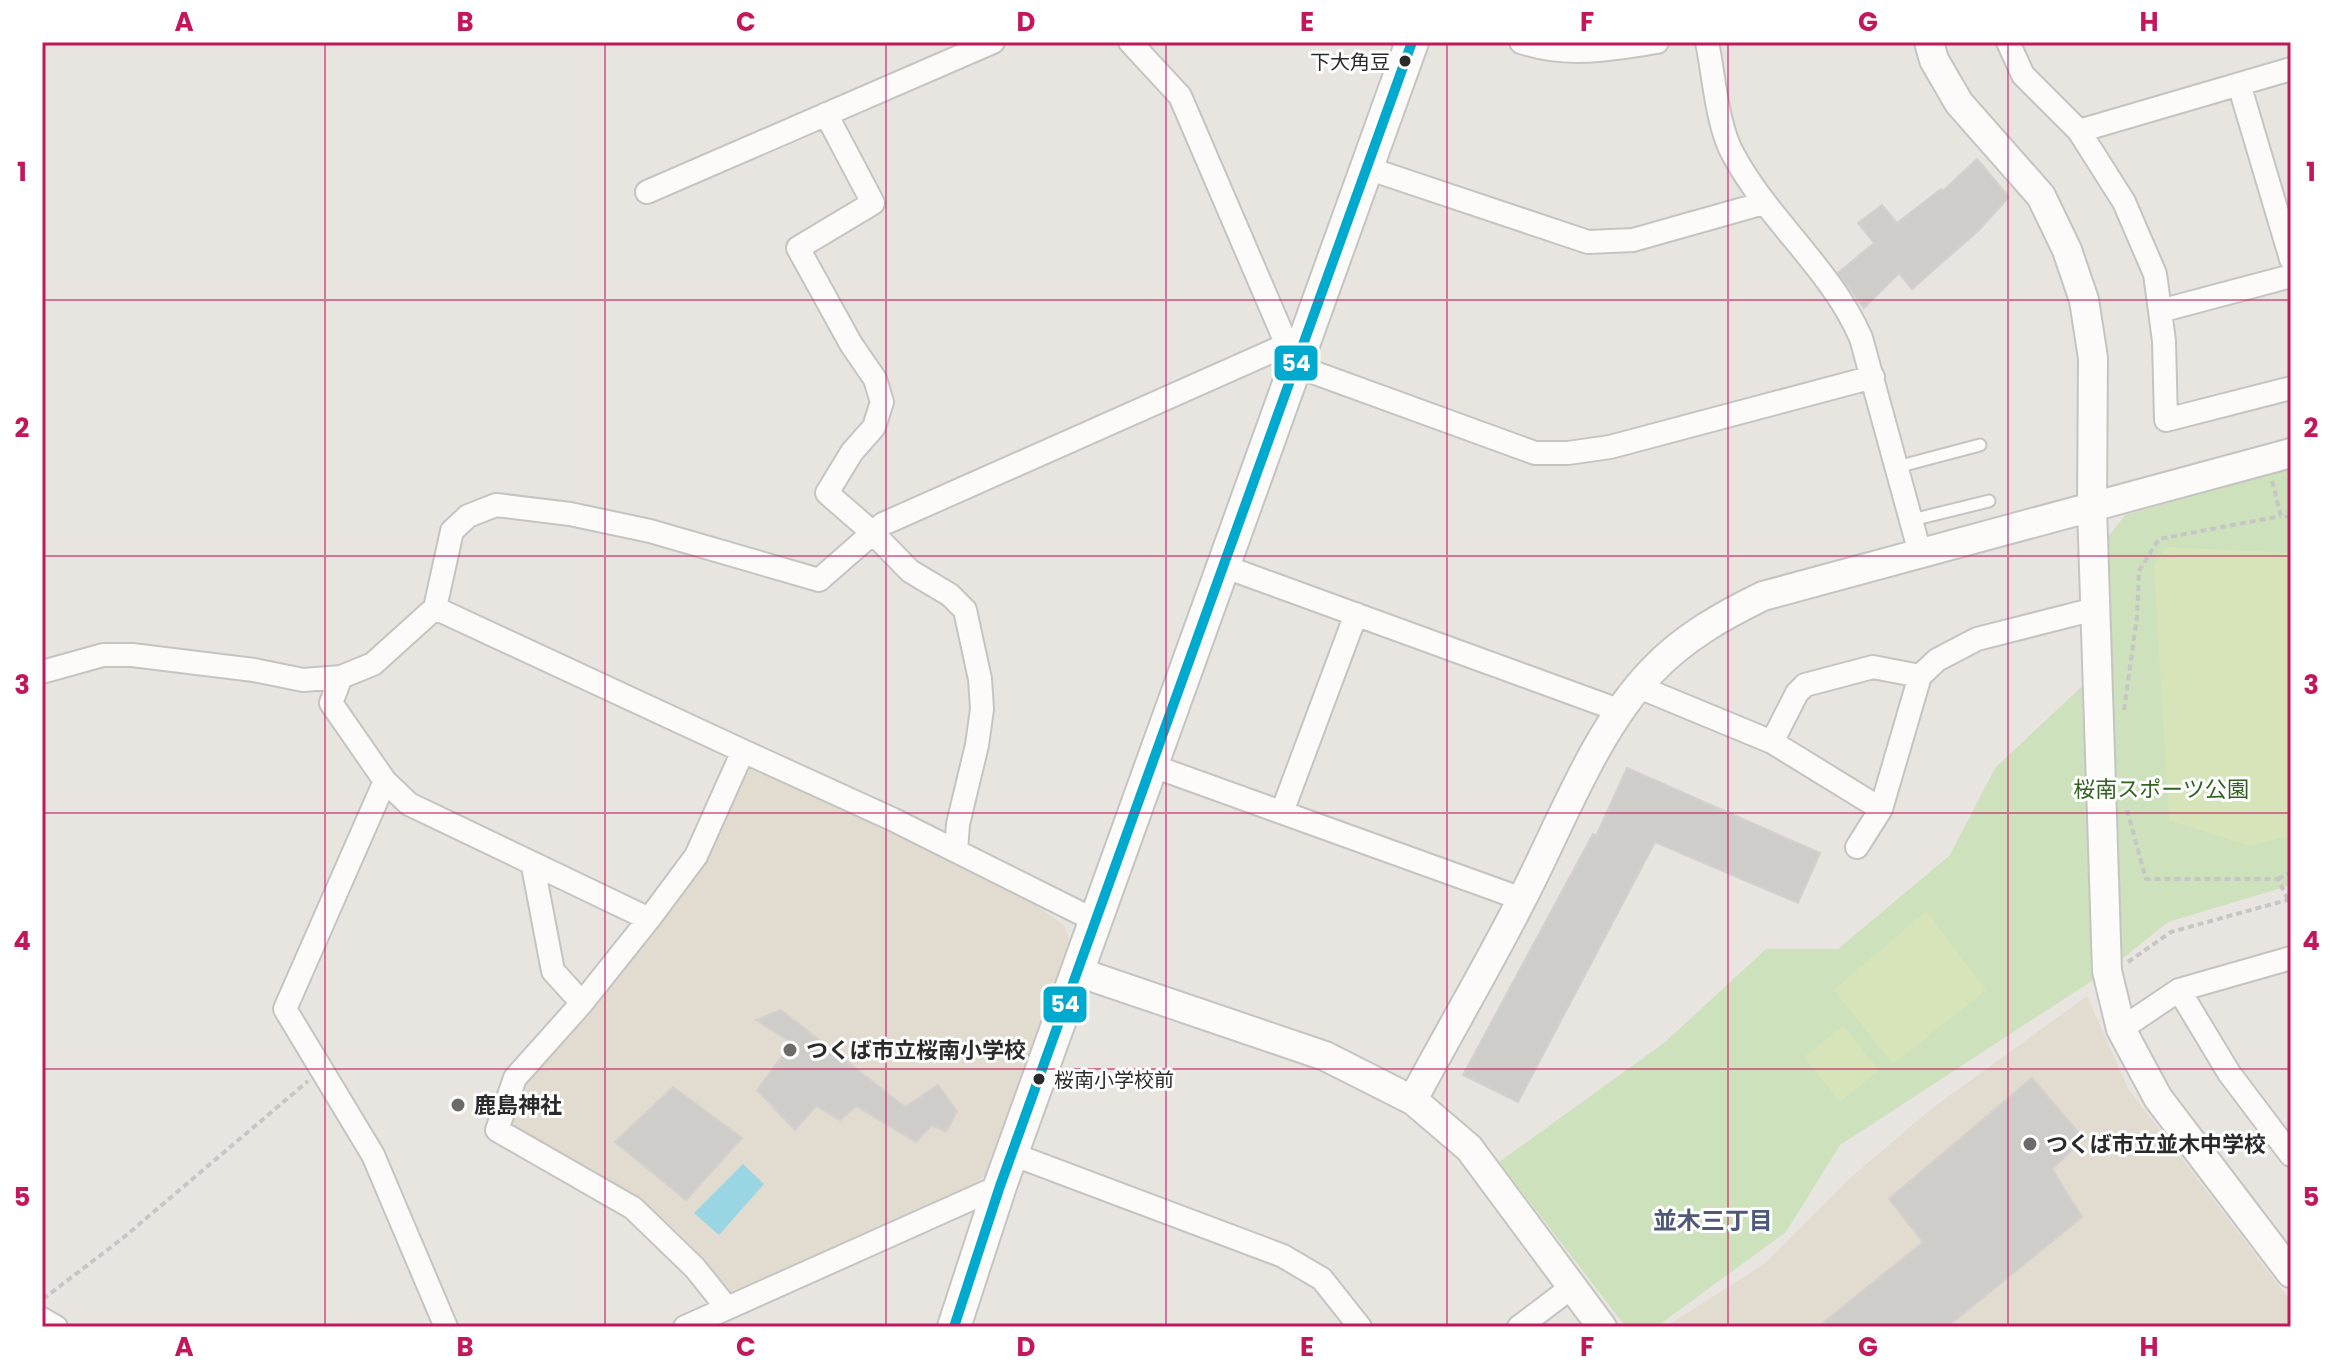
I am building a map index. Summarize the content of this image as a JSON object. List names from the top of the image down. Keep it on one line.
{"districts":["並木三丁目"],"parks":["桜南スポーツ公園"],"places":["下大角豆","つくば市立桜南小学校","桜南小学校前","鹿島神社","つくば市立並木中学校"],"lines":["transit line 54"],"grid":{"columns":["A","B","C","D","E","F","G","H"],"rows":["1","2","3","4","5"]}}
